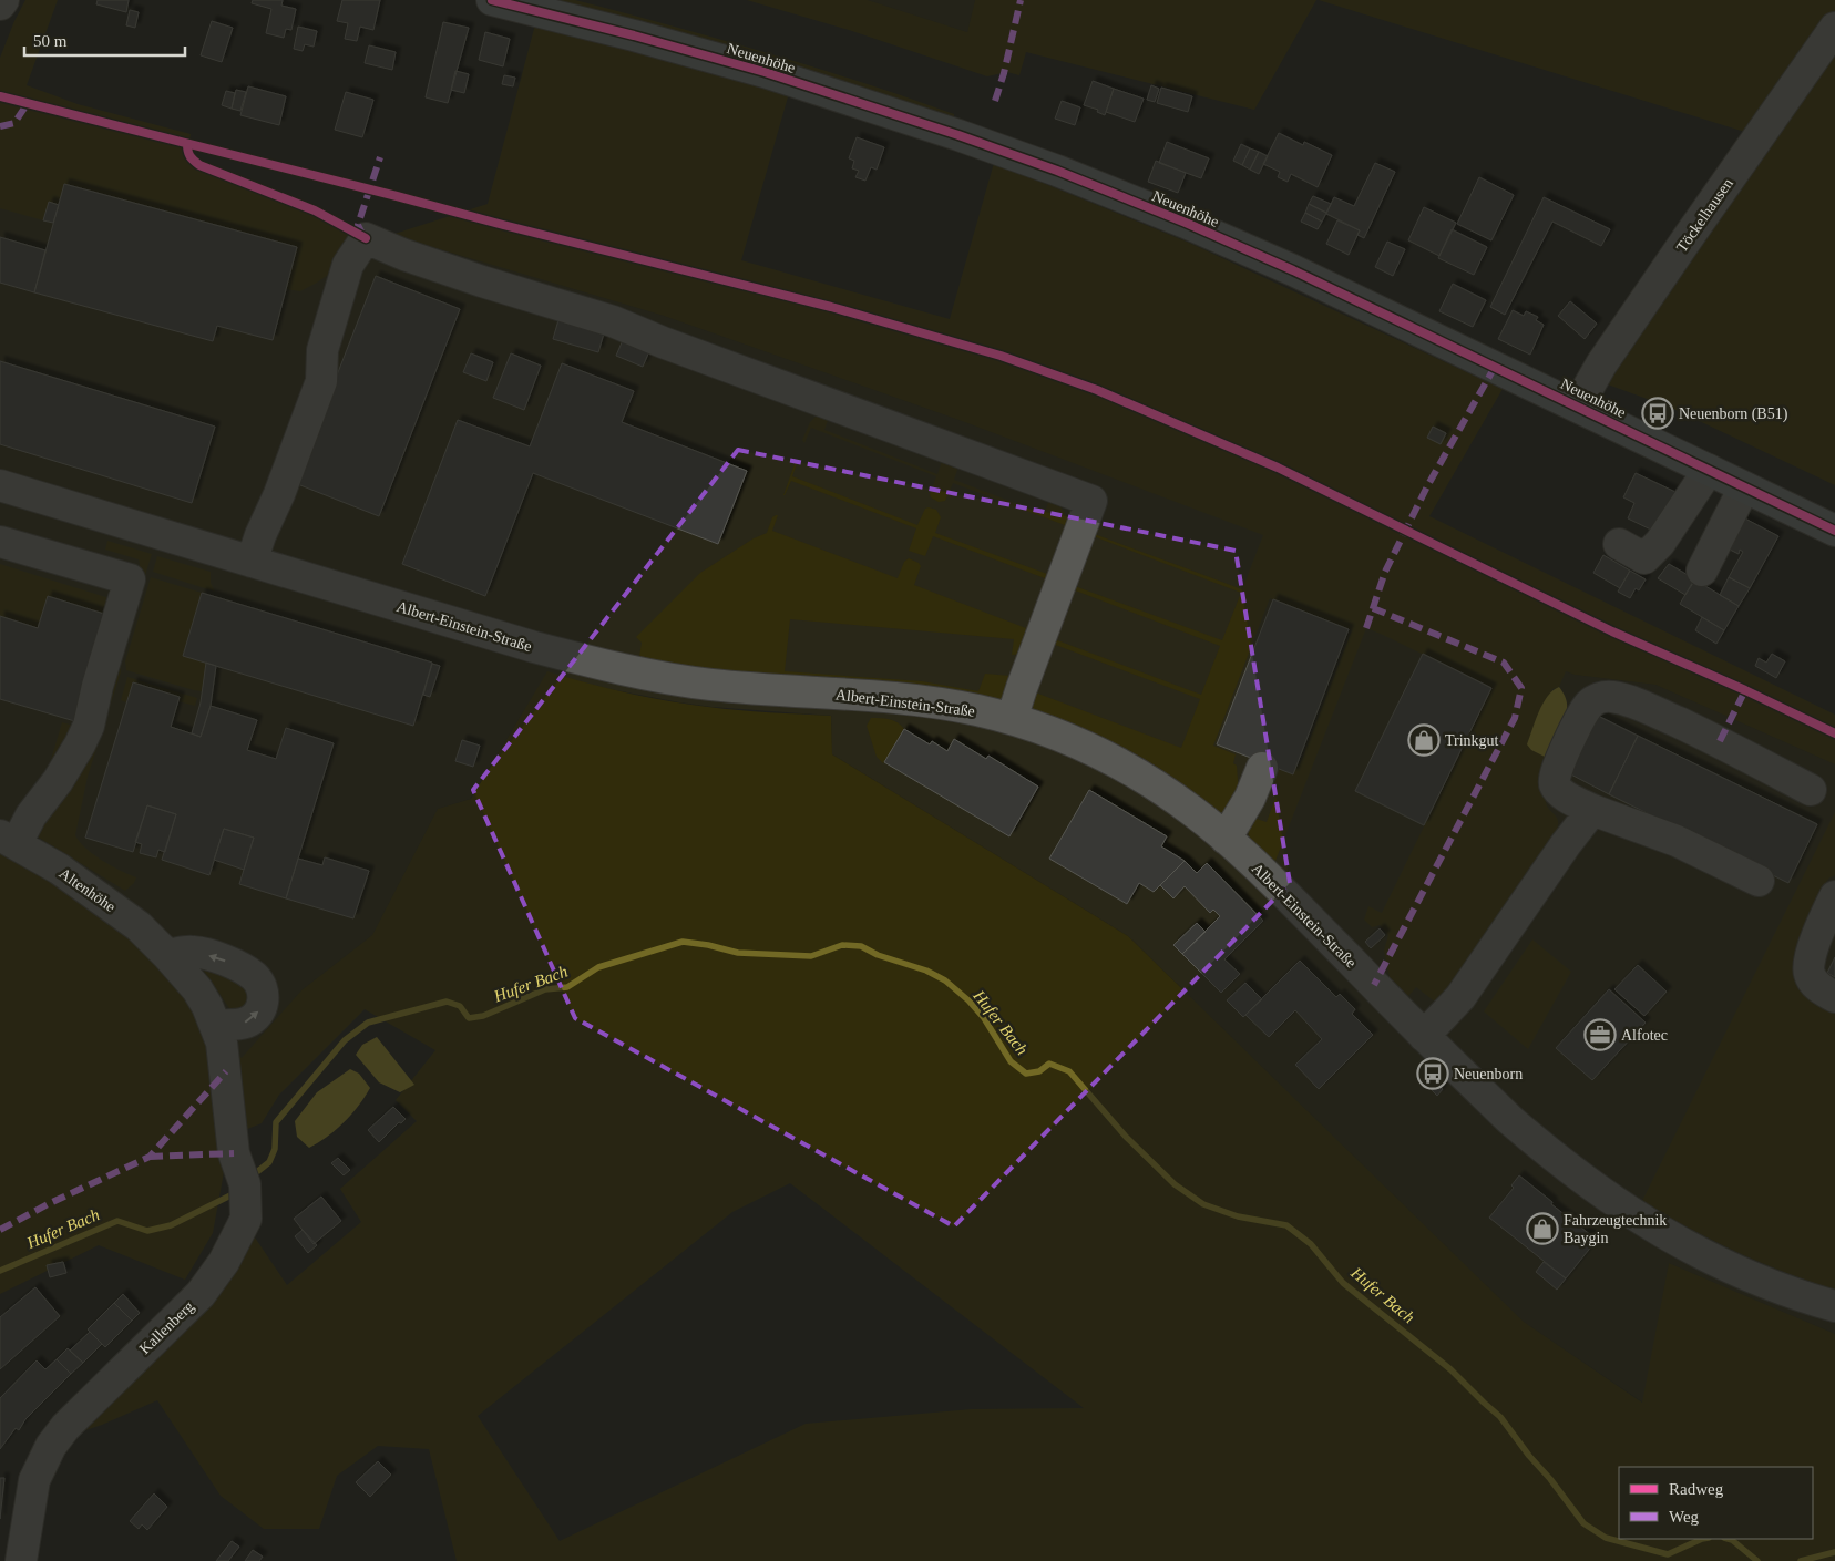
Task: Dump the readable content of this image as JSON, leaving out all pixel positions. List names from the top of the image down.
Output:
{
  "streets": {
    "main road": ["Neuenhöhe"],
    "street": [
      "Töckelhausen",
      "Albert-Einstein-Straße",
      "Altenhöhe",
      "Kallenberg"
    ]
  },
  "crossings": [
    ["Neuenhöhe", "Töckelhausen"],
    ["Altenhöhe", "Kallenberg"]
  ],
  "water": ["Hufer Bach"],
  "places": {
    "bus stop": ["Neuenborn (B51)", "Neuenborn"],
    "shop": ["Trinkgut", "Fahrzeugtechnik Baygin"],
    "office": ["Alfotec"]
  },
  "legend": ["Radweg", "Weg"],
  "scale_bar": "50 m"
}
